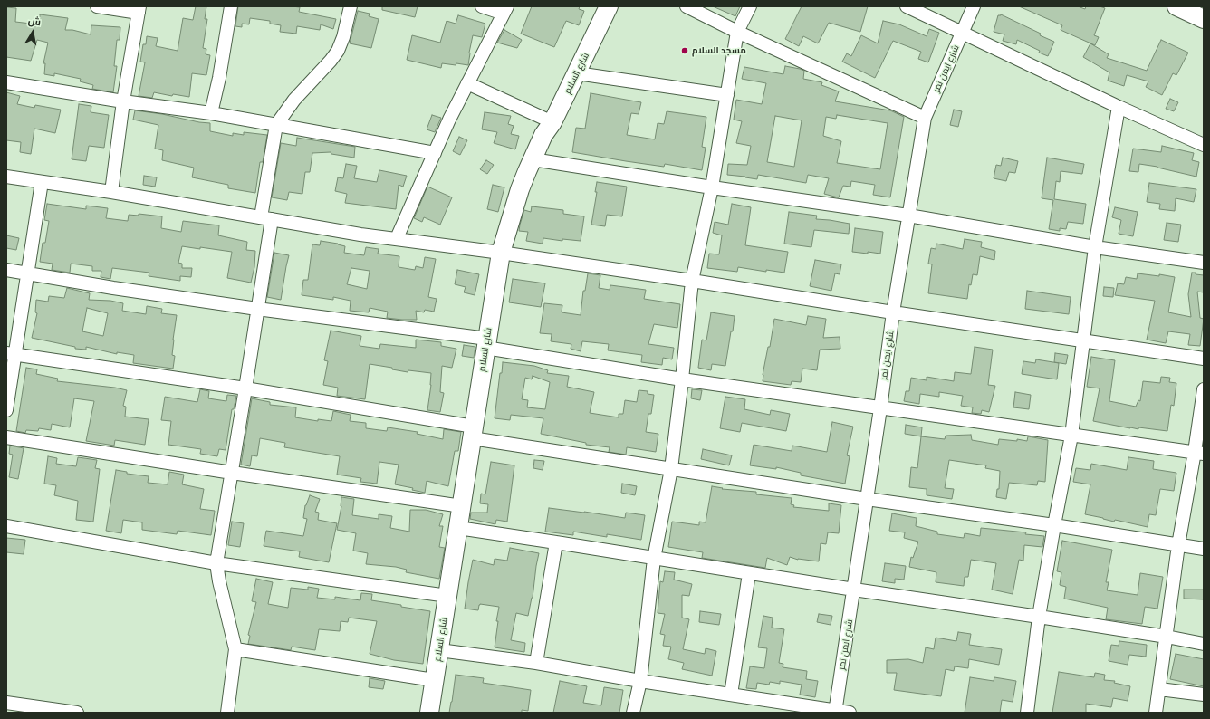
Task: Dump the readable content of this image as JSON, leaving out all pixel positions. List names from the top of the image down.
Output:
{
  "streets": {
    "street": ["شارع ايمن نمر", "شارع السلام"]
  },
  "places": ["مسجد السلام"],
  "north": "top"
}
